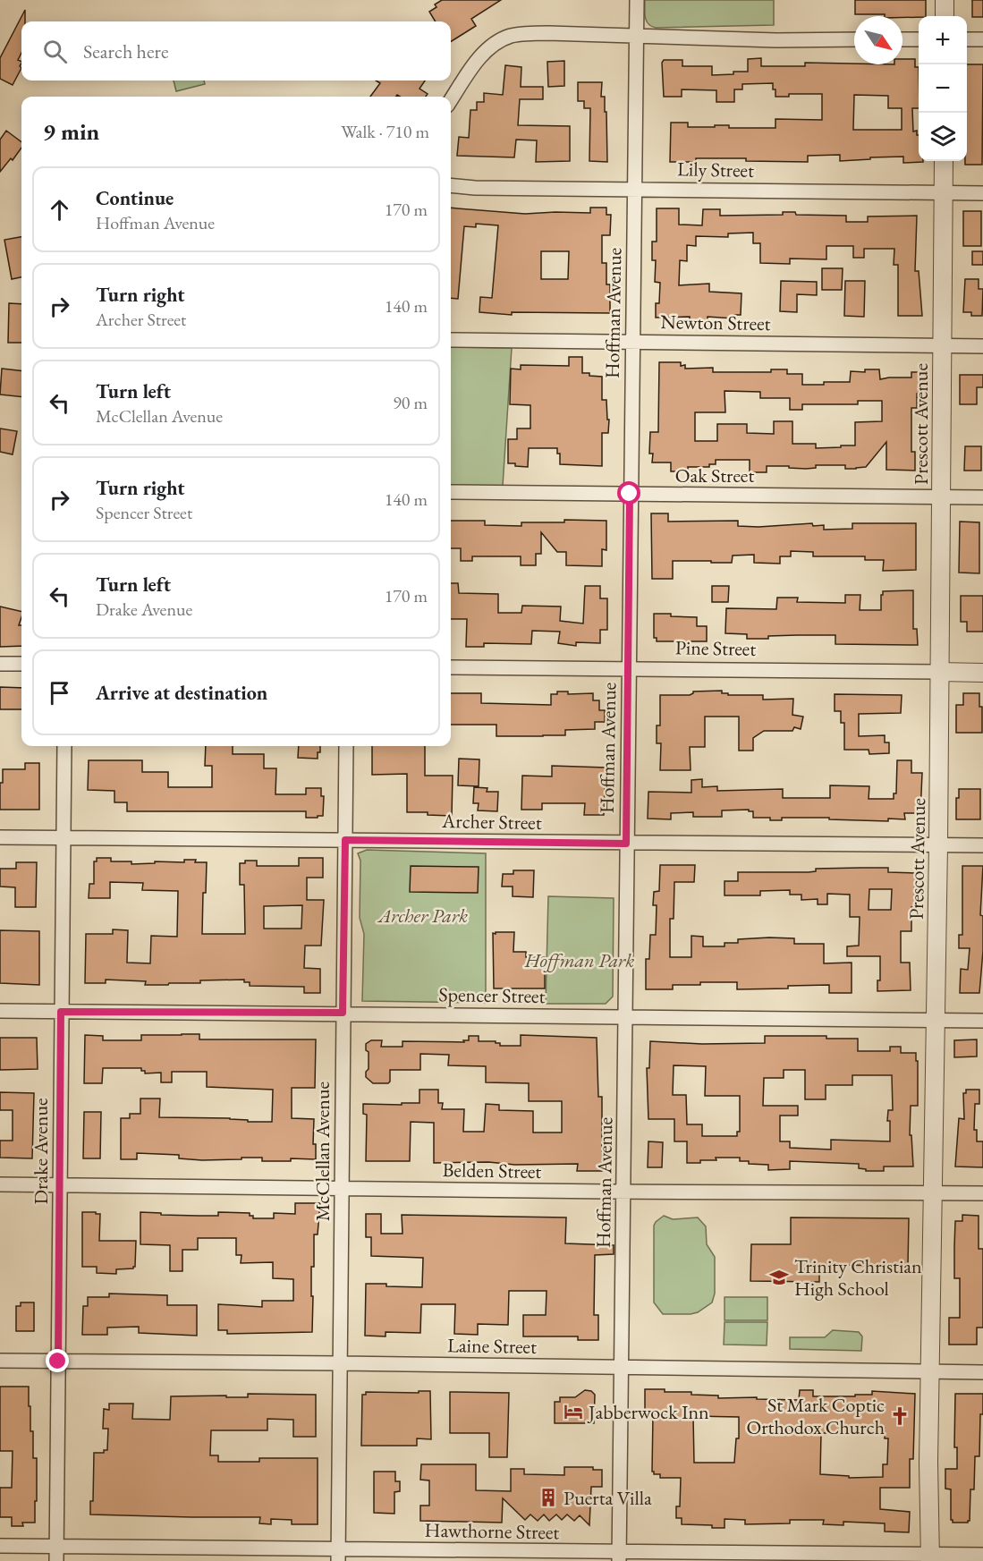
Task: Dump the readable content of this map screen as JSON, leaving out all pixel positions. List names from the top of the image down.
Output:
{
  "streets": {
    "street": [
      "Lily Street",
      "Hoffman Avenue",
      "Newton Street",
      "Prescott Avenue",
      "Oak Street",
      "Pine Street",
      "Archer Street",
      "Spencer Street",
      "Drake Avenue",
      "McClellan Avenue",
      "Belden Street",
      "Laine Street",
      "Hawthorne Street"
    ]
  },
  "crossings": [
    ["Lily Street", "Hoffman Avenue"],
    ["Lily Street", "Prescott Avenue"],
    ["Hoffman Avenue", "Newton Street"],
    ["Hoffman Avenue", "Oak Street"],
    ["Hoffman Avenue", "Pine Street"],
    ["Hoffman Avenue", "Archer Street"],
    ["Hoffman Avenue", "Spencer Street"],
    ["Hoffman Avenue", "Belden Street"],
    ["Hoffman Avenue", "Laine Street"],
    ["Hoffman Avenue", "Hawthorne Street"],
    ["Newton Street", "Prescott Avenue"],
    ["Prescott Avenue", "Oak Street"],
    ["Prescott Avenue", "Pine Street"],
    ["Prescott Avenue", "Archer Street"],
    ["Prescott Avenue", "Spencer Street"],
    ["Prescott Avenue", "Belden Street"],
    ["Prescott Avenue", "Laine Street"],
    ["Prescott Avenue", "Hawthorne Street"],
    ["Archer Street", "Drake Avenue"],
    ["Archer Street", "McClellan Avenue"],
    ["Spencer Street", "Drake Avenue"],
    ["Spencer Street", "McClellan Avenue"],
    ["Drake Avenue", "Belden Street"],
    ["Drake Avenue", "Laine Street"],
    ["Drake Avenue", "Hawthorne Street"],
    ["McClellan Avenue", "Belden Street"],
    ["McClellan Avenue", "Laine Street"],
    ["McClellan Avenue", "Hawthorne Street"]
  ],
  "parks": ["Archer Park", "Hoffman Park"],
  "places": {
    "school or university": ["Trinity Christian High School"],
    "hotel": ["Jabberwock Inn"],
    "church": ["St Mark Coptic Orthodox Church"],
    "building": ["Puerta Villa"]
  },
  "north": "bottom right",
  "page": {
    "map_buttons": ["+", "−"],
    "search": "Search here",
    "heading": ["9 min", "Walk · 710 m"],
    "list": [
      ["Continue", "Hoffman Avenue", "170 m"],
      ["Turn right", "Archer Street", "140 m"],
      ["Turn left", "McClellan Avenue", "90 m"],
      ["Turn right", "Spencer Street", "140 m"],
      ["Turn left", "Drake Avenue", "170 m"],
      "Arrive at destination"
    ]
  }
}
